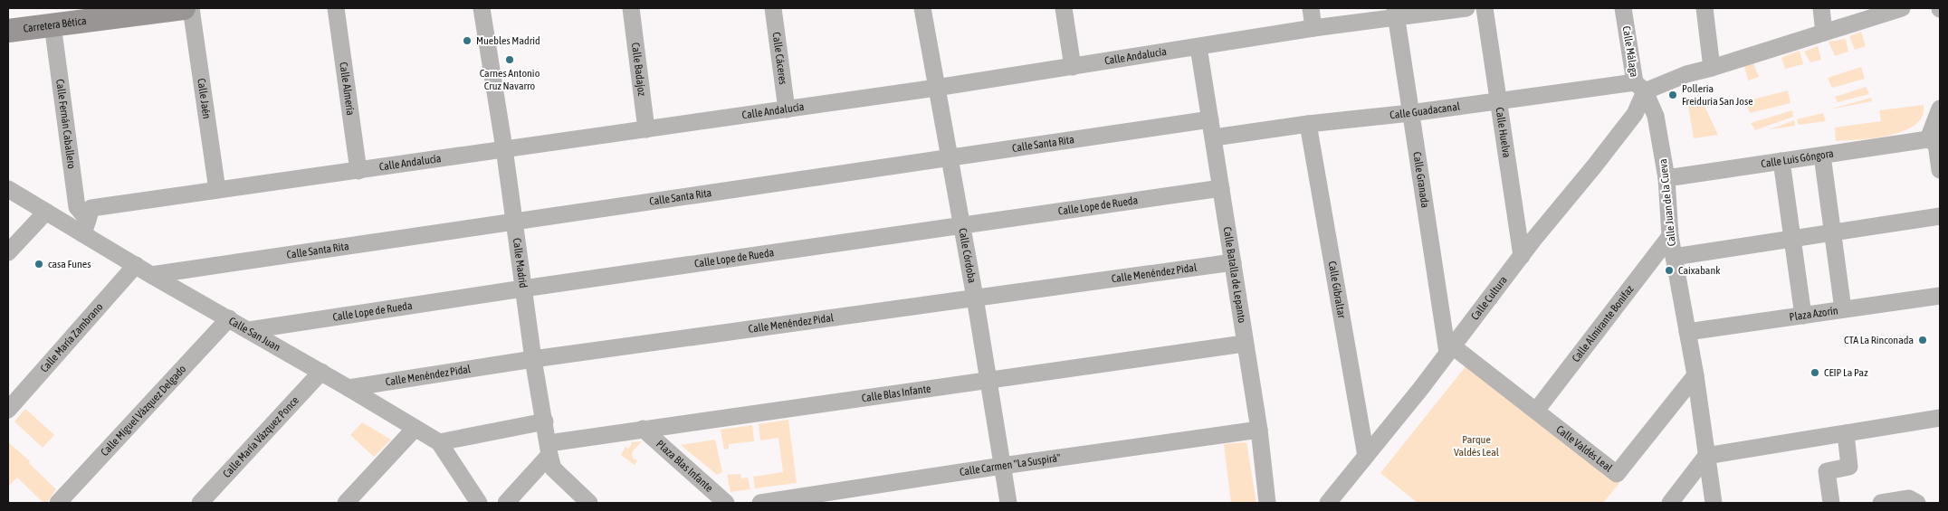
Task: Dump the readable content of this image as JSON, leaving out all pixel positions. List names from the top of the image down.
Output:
{
  "streets": {
    "street": [
      "Carretera Bética",
      "Calle Málaga",
      "Calle Andalucía",
      "Calle Cáceres",
      "Calle Badajoz",
      "Calle Almería",
      "Calle Jaén",
      "Calle Guadacanal",
      "Calle Fernán Caballero",
      "Calle Huelva",
      "Calle Santa Rita",
      "Calle Luis Góngora",
      "Calle Granada",
      "Calle Juan de la Cueva",
      "Calle Lope de Rueda",
      "Calle Córdoba",
      "Calle Madrid",
      "Calle Menéndez Pidal",
      "Calle Batalla de Lepanto",
      "Calle Gibraltar",
      "Calle Cultura",
      "Plaza Azorín",
      "Calle Almirante Bonifaz",
      "Calle San Juan",
      "Calle María Zambrano",
      "Calle Blas Infante",
      "Calle Miguel Vázquez Delgado",
      "Calle María Vázquez Ponce",
      "Calle Valdés Leal",
      "Calle Carmen \"La Suspirá\"",
      "Plaza Blas Infante"
    ]
  },
  "crossings": [
    ["Carretera Bética", "Calle Fernán Caballero"],
    ["Calle Málaga", "Calle Guadacanal"],
    ["Calle Málaga", "Calle Juan de la Cueva"],
    ["Calle Málaga", "Calle Cultura"],
    ["Calle Andalucía", "Calle Cáceres"],
    ["Calle Andalucía", "Calle Badajoz"],
    ["Calle Andalucía", "Calle Almería"],
    ["Calle Andalucía", "Calle Jaén"],
    ["Calle Andalucía", "Calle Fernán Caballero"],
    ["Calle Andalucía", "Calle Granada"],
    ["Calle Andalucía", "Calle Córdoba"],
    ["Calle Andalucía", "Calle Madrid"],
    ["Calle Andalucía", "Calle Batalla de Lepanto"],
    ["Calle Andalucía", "Calle San Juan"],
    ["Calle Guadacanal", "Calle Huelva"],
    ["Calle Guadacanal", "Calle Granada"],
    ["Calle Guadacanal", "Calle Juan de la Cueva"],
    ["Calle Guadacanal", "Calle Batalla de Lepanto"],
    ["Calle Guadacanal", "Calle Gibraltar"],
    ["Calle Guadacanal", "Calle Cultura"],
    ["Calle Fernán Caballero", "Calle San Juan"],
    ["Calle Huelva", "Calle Cultura"],
    ["Calle Santa Rita", "Calle Córdoba"],
    ["Calle Santa Rita", "Calle Madrid"],
    ["Calle Santa Rita", "Calle Batalla de Lepanto"],
    ["Calle Santa Rita", "Calle San Juan"],
    ["Calle Luis Góngora", "Calle Juan de la Cueva"],
    ["Calle Granada", "Calle Cultura"],
    ["Calle Granada", "Calle Valdés Leal"],
    ["Calle Juan de la Cueva", "Calle Cultura"],
    ["Calle Juan de la Cueva", "Plaza Azorín"],
    ["Calle Juan de la Cueva", "Calle Almirante Bonifaz"],
    ["Calle Juan de la Cueva", "Calle Valdés Leal"],
    ["Calle Lope de Rueda", "Calle Córdoba"],
    ["Calle Lope de Rueda", "Calle Madrid"],
    ["Calle Lope de Rueda", "Calle Batalla de Lepanto"],
    ["Calle Lope de Rueda", "Calle San Juan"],
    ["Calle Córdoba", "Calle Menéndez Pidal"],
    ["Calle Córdoba", "Calle Blas Infante"],
    ["Calle Córdoba", "Calle Carmen \"La Suspirá\""],
    ["Calle Madrid", "Calle Menéndez Pidal"],
    ["Calle Madrid", "Calle Blas Infante"],
    ["Calle Menéndez Pidal", "Calle Batalla de Lepanto"],
    ["Calle Menéndez Pidal", "Calle San Juan"],
    ["Calle Batalla de Lepanto", "Calle Blas Infante"],
    ["Calle Batalla de Lepanto", "Calle Carmen \"La Suspirá\""],
    ["Calle Gibraltar", "Calle Cultura"],
    ["Calle Cultura", "Calle Valdés Leal"],
    ["Calle Almirante Bonifaz", "Calle Valdés Leal"],
    ["Calle San Juan", "Calle María Zambrano"],
    ["Calle San Juan", "Calle Miguel Vázquez Delgado"],
    ["Calle San Juan", "Calle María Vázquez Ponce"],
    ["Calle Blas Infante", "Plaza Blas Infante"]
  ],
  "parks": ["Parque Valdés Leal"],
  "places": [
    "Muebles Madrid",
    "Carnes Antonio Cruz Navarro",
    "Polleria Freiduria San Jose",
    "casa Funes",
    "Caixabank",
    "CTA La Rinconada",
    "CEIP La Paz"
  ]
}
